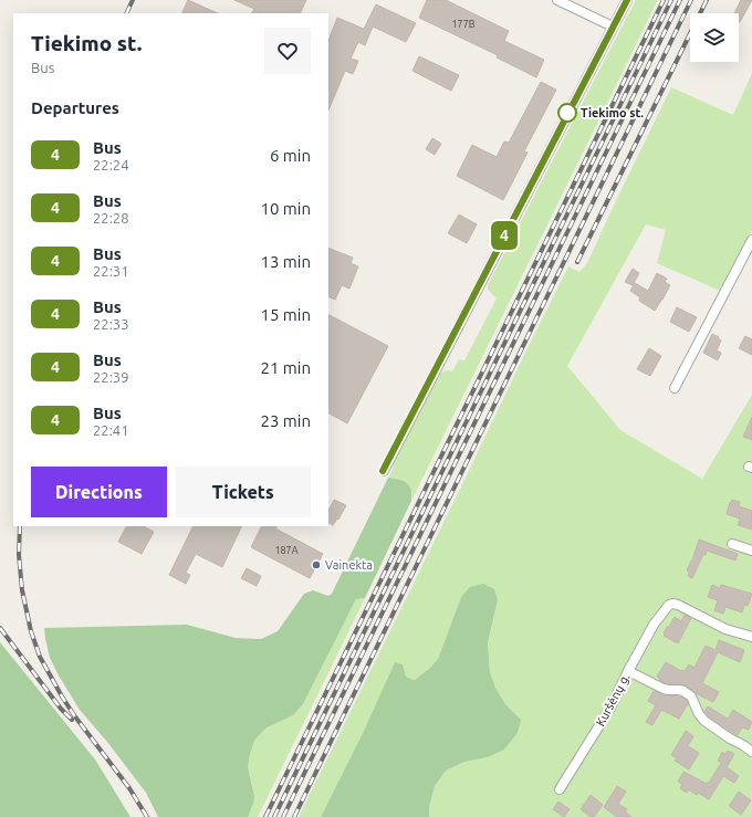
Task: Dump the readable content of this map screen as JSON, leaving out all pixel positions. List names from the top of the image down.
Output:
{
  "streets": {
    "street": ["Kuršėnų g."]
  },
  "places": ["Tiekimo st.", "Vainekta"],
  "lines": ["bus line 4"],
  "house_numbers": ["177B", "187A"],
  "page": {
    "on_map": "4",
    "heading": [
      ["Tiekimo st.", "Bus"],
      "Departures"
    ],
    "list": [
      {
        "mark": "4",
        "name": "Bus",
        "note": "22:24",
        "value": "6 min"
      },
      {
        "mark": "4",
        "name": "Bus",
        "note": "22:28",
        "value": "10 min"
      },
      {
        "mark": "4",
        "name": "Bus",
        "note": "22:31",
        "value": "13 min"
      },
      {
        "mark": "4",
        "name": "Bus",
        "note": "22:33",
        "value": "15 min"
      },
      {
        "mark": "4",
        "name": "Bus",
        "note": "22:39",
        "value": "21 min"
      },
      {
        "mark": "4",
        "name": "Bus",
        "note": "22:41",
        "value": "23 min"
      }
    ],
    "buttons": ["Directions", "Tickets"]
  }
}
